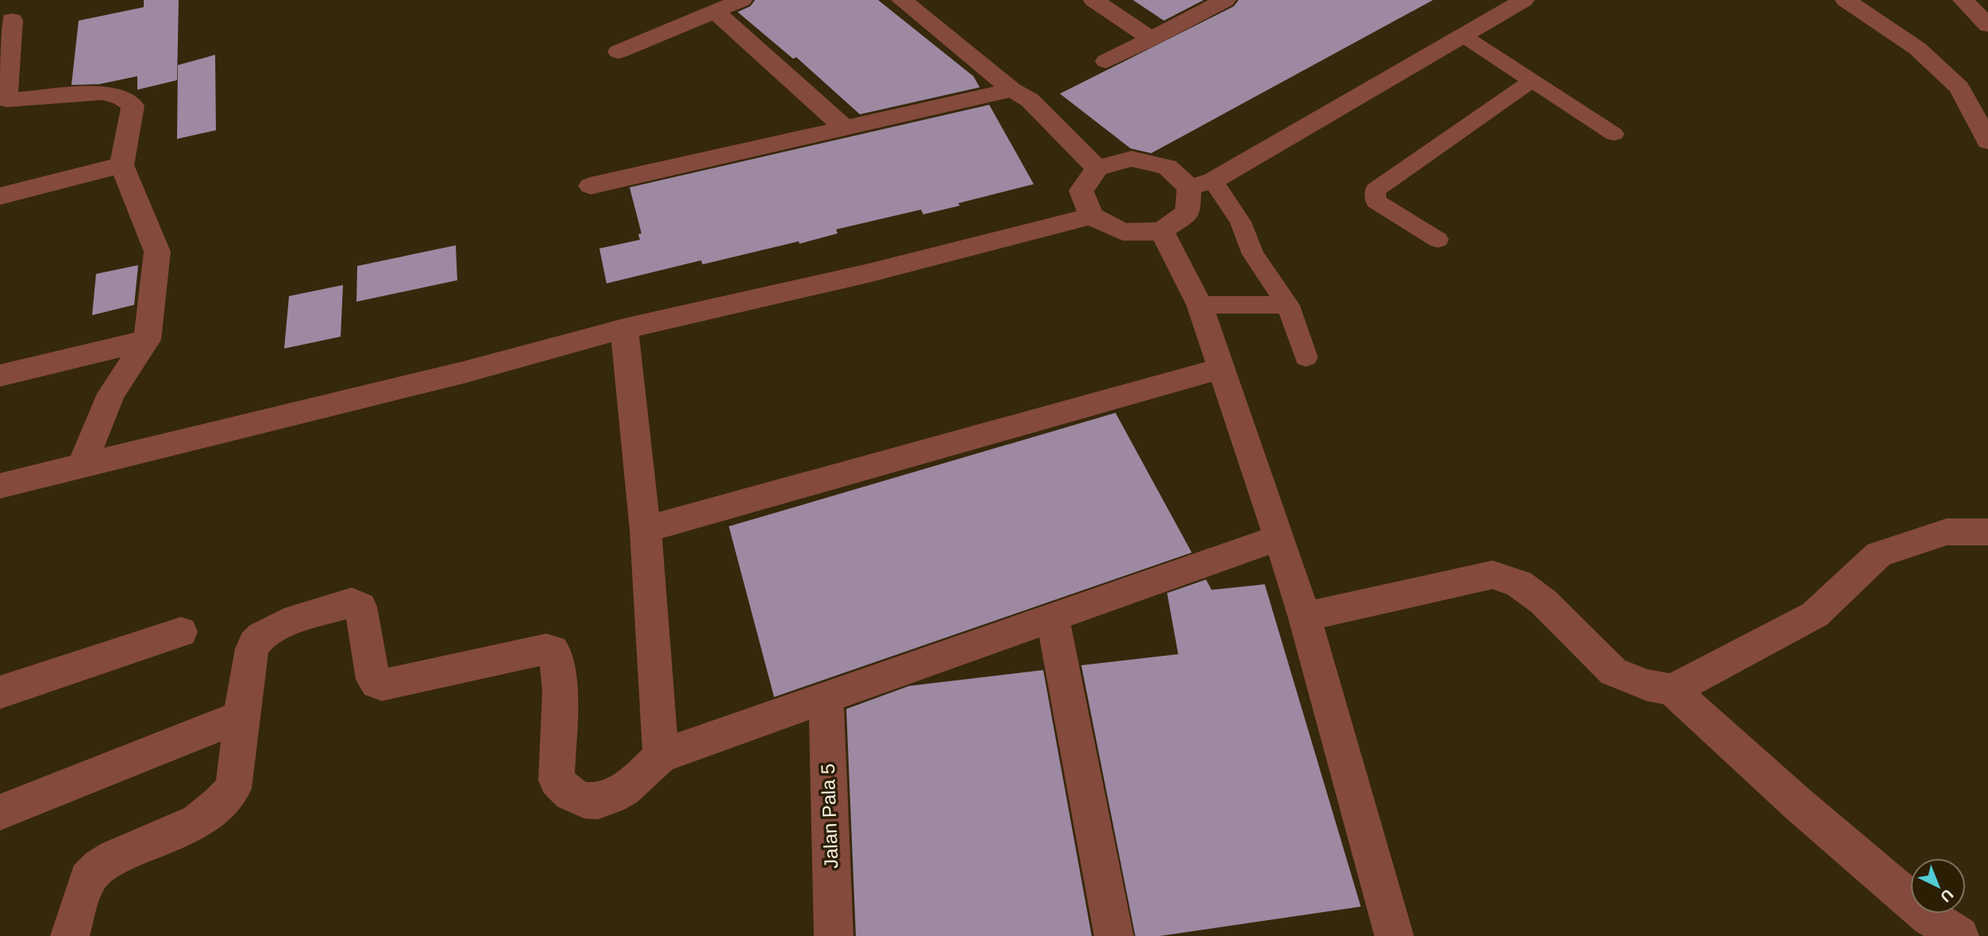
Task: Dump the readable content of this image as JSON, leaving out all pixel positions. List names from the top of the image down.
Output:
{
  "streets": {
    "street": ["Jalan Pala 5"]
  },
  "north": "bottom right"
}
